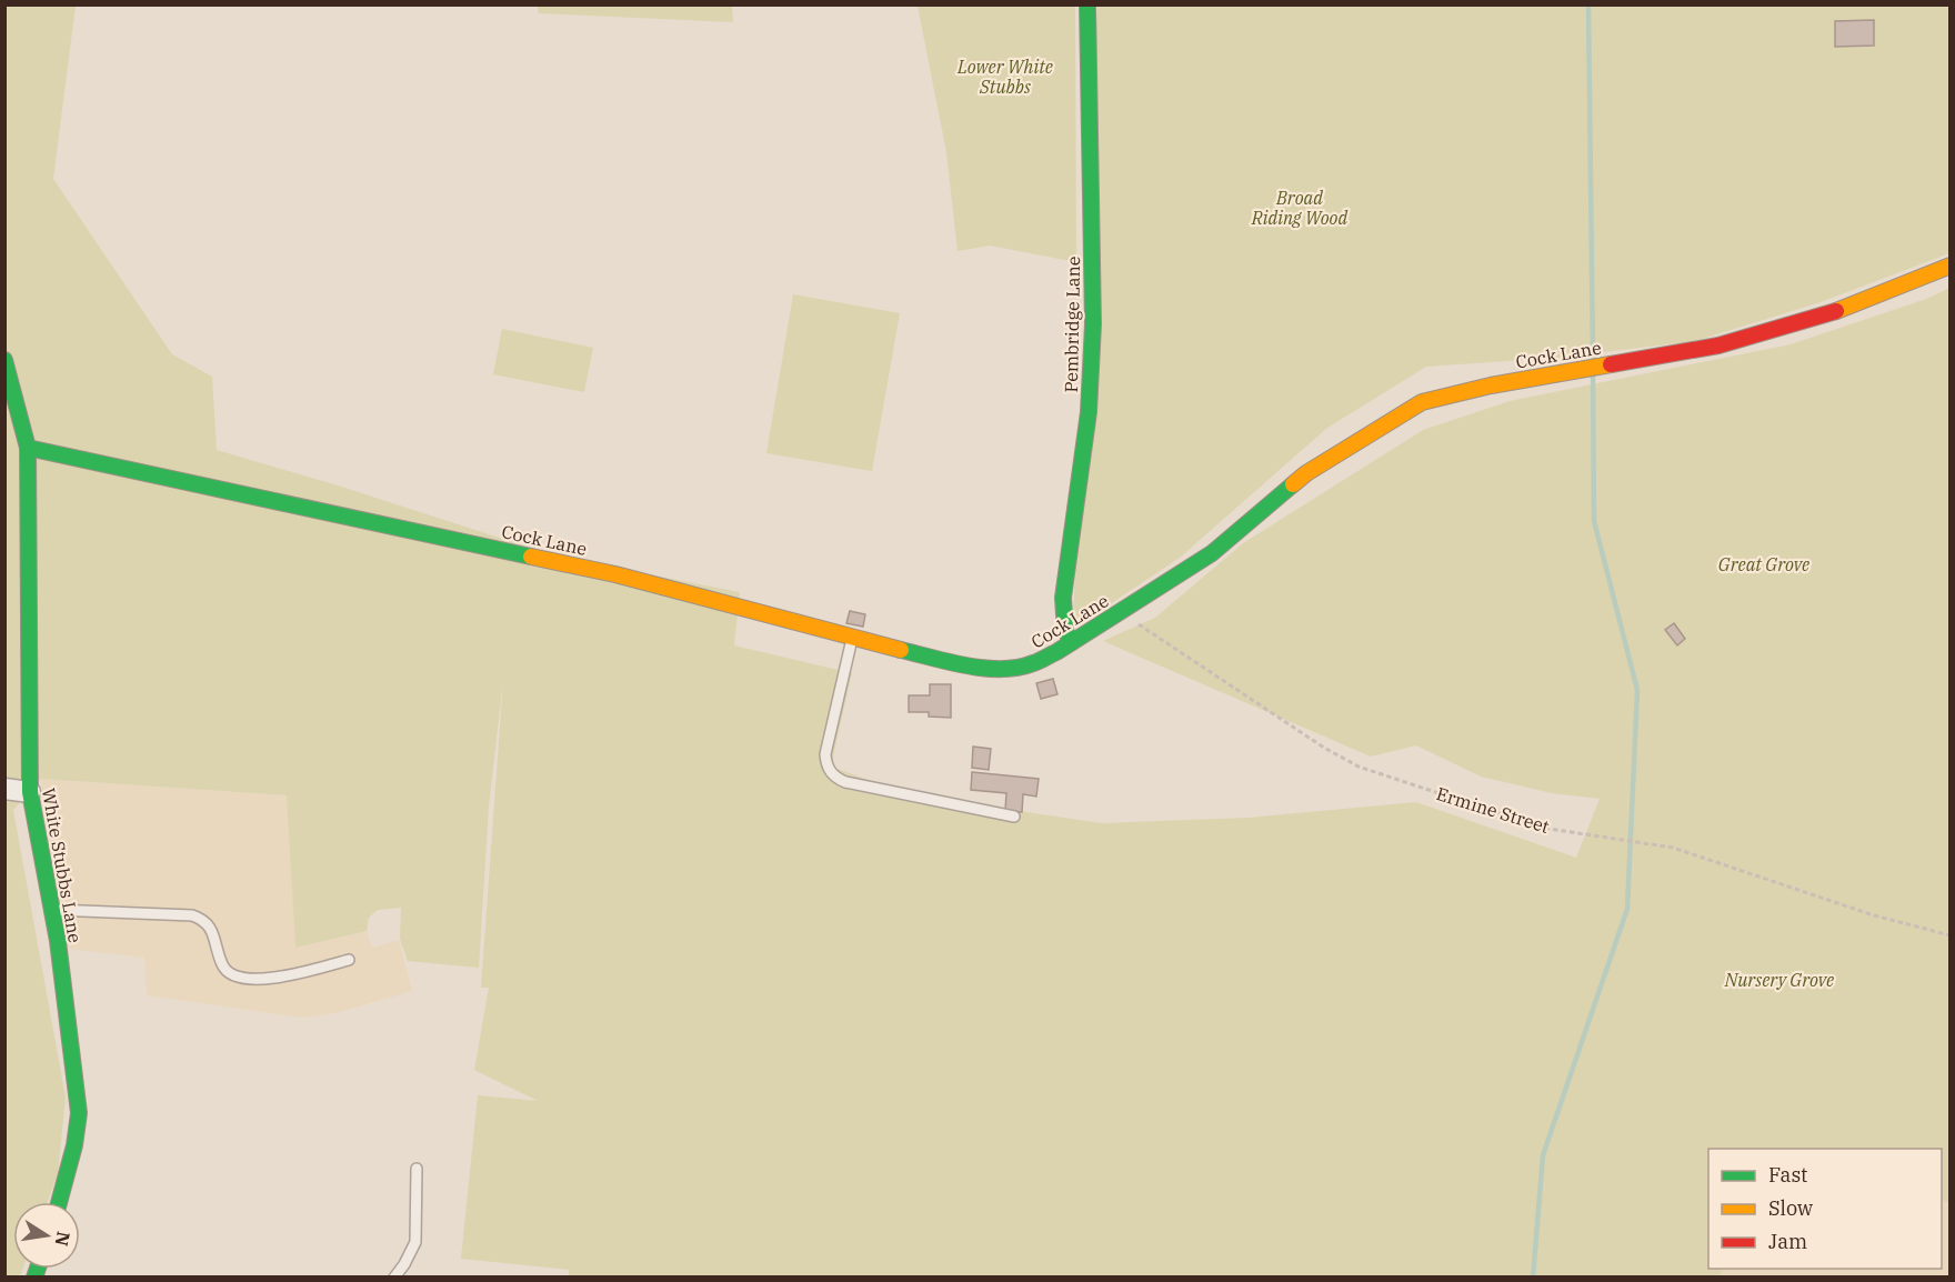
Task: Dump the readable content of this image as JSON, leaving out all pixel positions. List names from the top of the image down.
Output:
{
  "streets": {
    "street": ["Pembridge Lane", "Cock Lane", "White Stubbs Lane"],
    "path": ["Ermine Street"]
  },
  "crossings": [
    ["Pembridge Lane", "Cock Lane"],
    ["Cock Lane", "Ermine Street"],
    ["Cock Lane", "White Stubbs Lane"]
  ],
  "parks": [
    "Lower White Stubbs",
    "Broad Riding Wood",
    "Great Grove",
    "Nursery Grove"
  ],
  "legend": ["Fast", "Slow", "Jam"],
  "north": "right"
}
